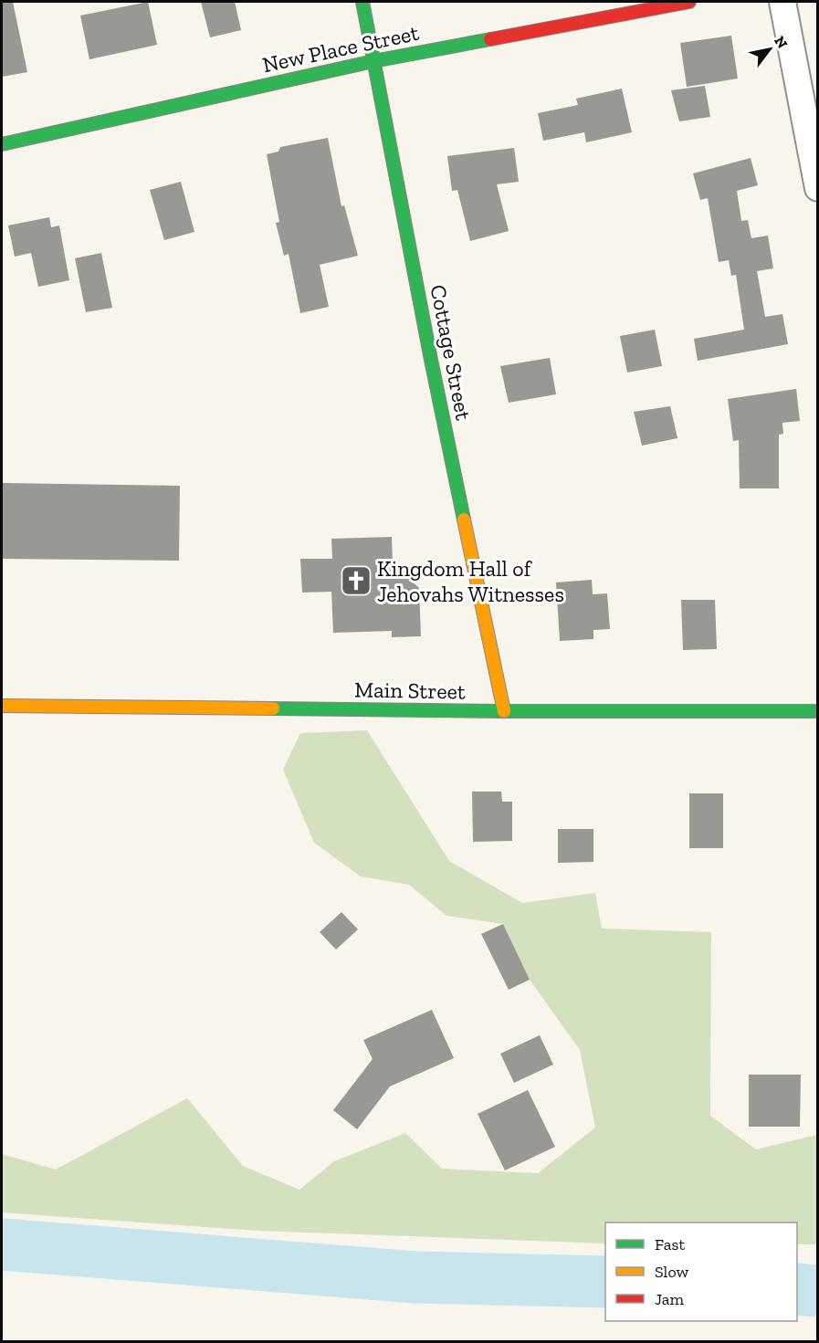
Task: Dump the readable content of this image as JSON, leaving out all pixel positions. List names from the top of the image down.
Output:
{
  "streets": {
    "street": ["New Place Street", "Cottage Street", "Main Street"]
  },
  "crossings": [
    ["New Place Street", "Cottage Street"],
    ["Cottage Street", "Main Street"]
  ],
  "places": {
    "church": ["Kingdom Hall of Jehovahs Witnesses"]
  },
  "legend": ["Fast", "Slow", "Jam"],
  "north": "top right"
}
